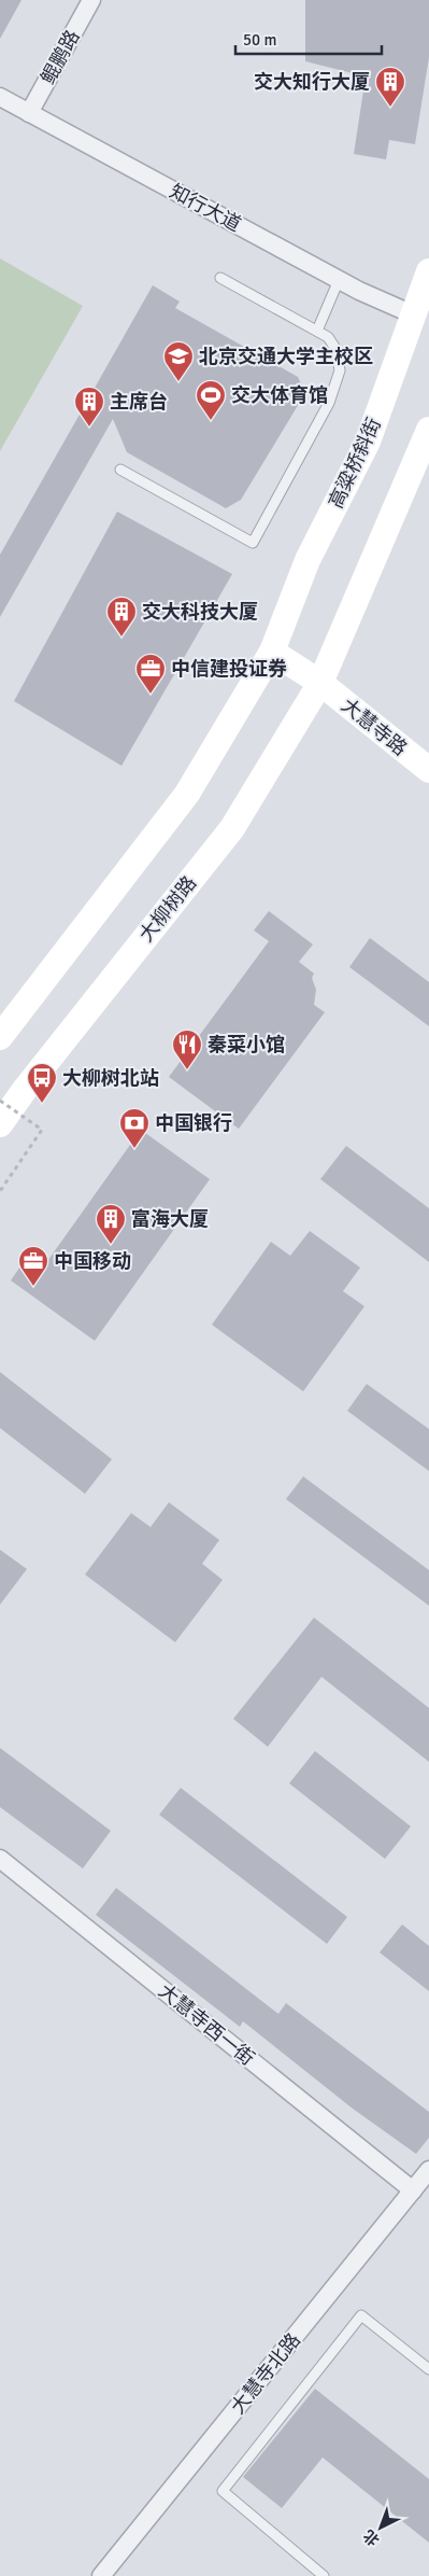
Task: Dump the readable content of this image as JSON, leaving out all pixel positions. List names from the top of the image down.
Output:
{
  "streets": {
    "main road": ["高粱桥斜街", "大慧寺路", "大柳树路"],
    "street": [
      "鲲鹏路",
      "知行大道",
      "大慧寺西一街",
      "大慧寺北路"
    ]
  },
  "crossings": [
    ["鲲鹏路", "知行大道"],
    ["知行大道", "高粱桥斜街"],
    ["高粱桥斜街", "大慧寺路"],
    ["大慧寺路", "大柳树路"],
    ["大慧寺西一街", "大慧寺北路"]
  ],
  "places": {
    "building": [
      "交大知行大厦",
      "主席台",
      "交大科技大厦",
      "富海大厦"
    ],
    "school or university": ["北京交通大学主校区"],
    "sports": ["交大体育馆"],
    "office": ["中信建投证券", "中国移动"],
    "restaurant": ["秦菜小馆"],
    "bus stop": ["大柳树北站"],
    "bank": ["中国银行"]
  },
  "scale_bar": "50 m",
  "north": "bottom left"
}
